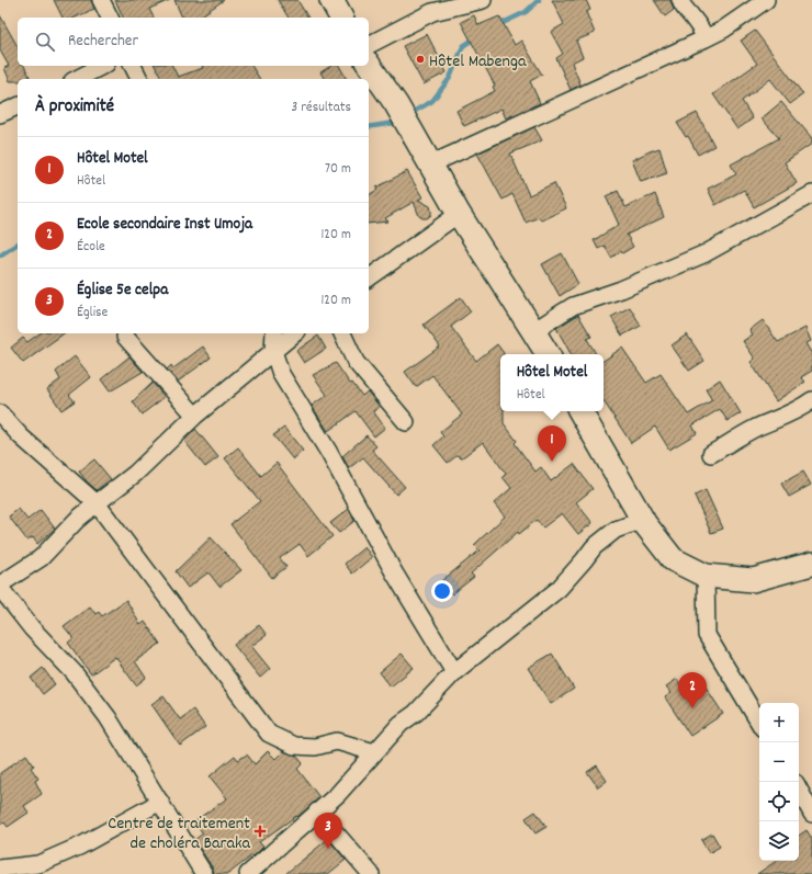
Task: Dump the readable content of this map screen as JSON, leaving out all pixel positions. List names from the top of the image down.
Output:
{
  "places": {
    "other": ["Hôtel Mabenga"],
    "health": ["Centre de traitement de choléra Baraka"]
  },
  "page": {
    "search": "Rechercher",
    "heading": ["À proximité", "3 résultats"],
    "list": [
      {
        "mark": "1",
        "name": "Hôtel Motel",
        "note": "Hôtel",
        "value": "70 m"
      },
      {
        "mark": "2",
        "name": "Ecole secondaire Inst Umoja",
        "note": "École",
        "value": "120 m"
      },
      {
        "mark": "3",
        "name": "Église 5e celpa",
        "note": "Église",
        "value": "120 m"
      }
    ],
    "popup": ["Hôtel Motel", "Hôtel"],
    "pins": ["1", "2", "3"],
    "map_buttons": ["+", "−"]
  }
}
